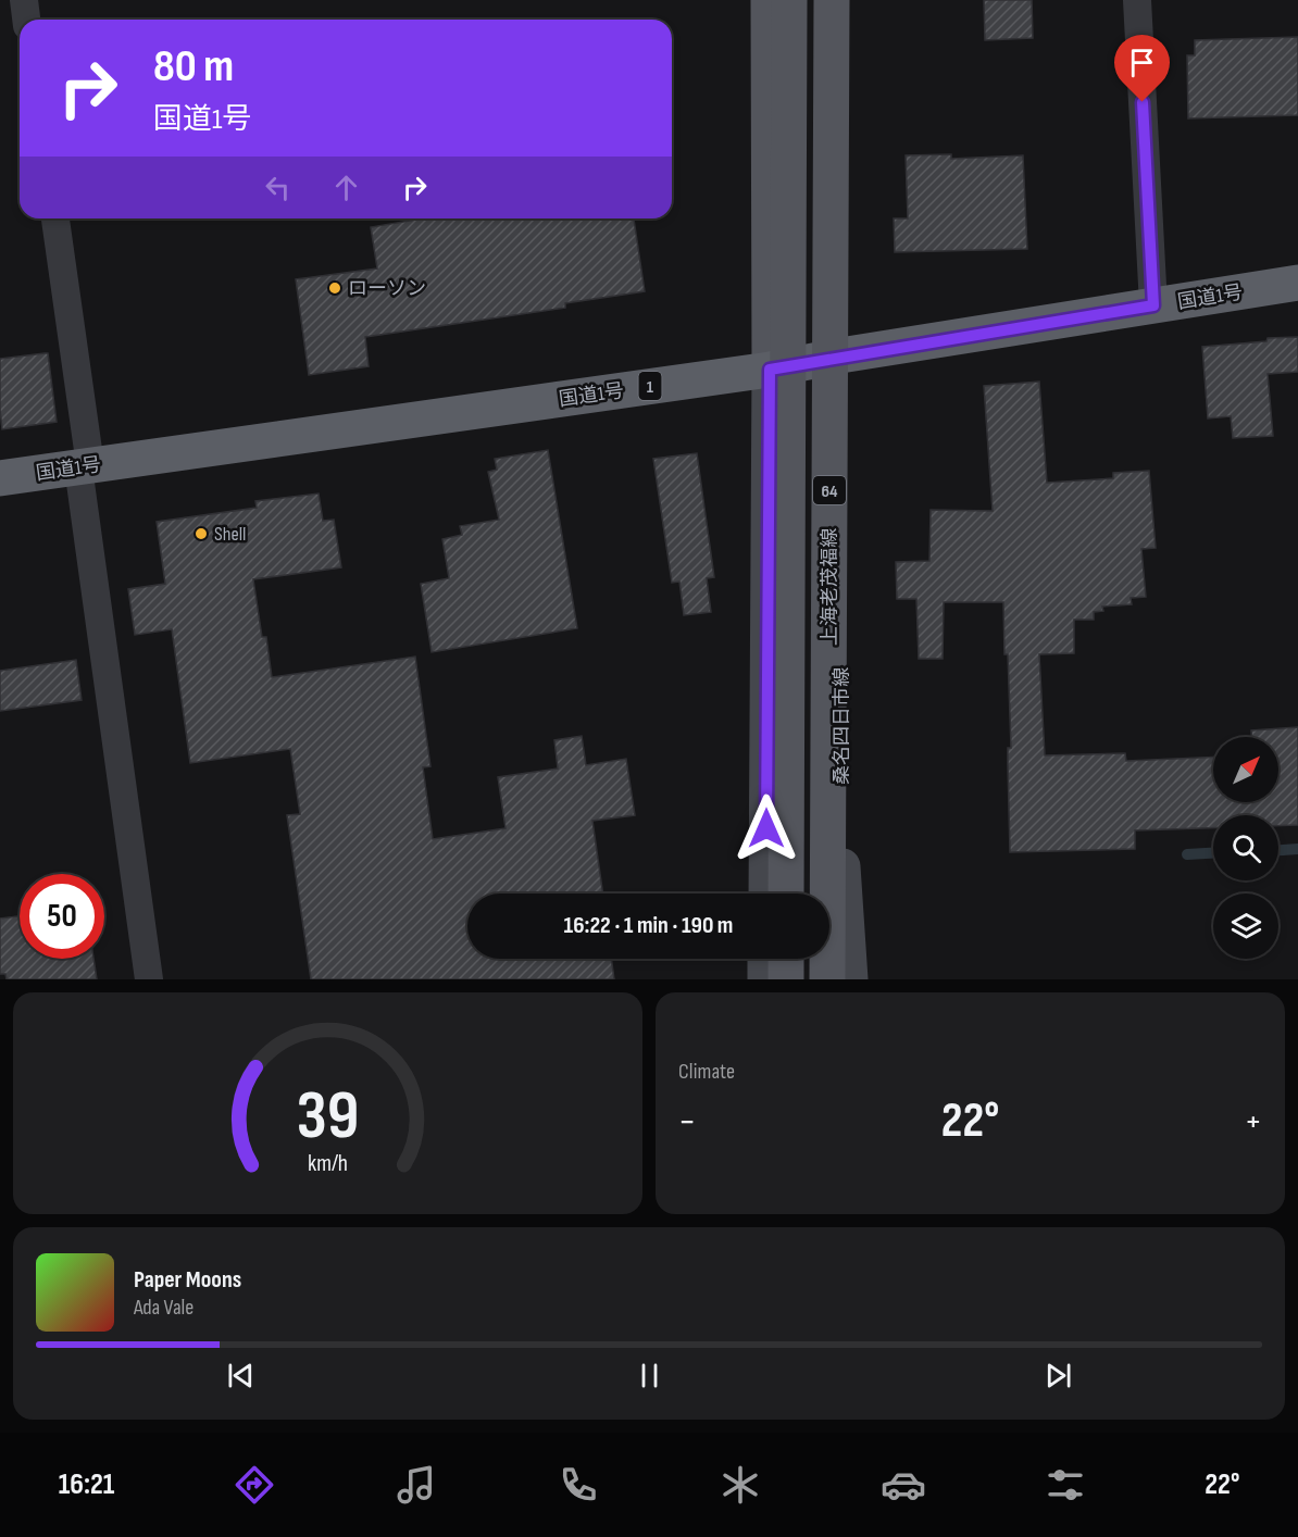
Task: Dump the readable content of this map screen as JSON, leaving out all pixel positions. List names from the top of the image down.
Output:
{
  "streets": {
    "highway": ["国道1号", "1"],
    "main road": ["64", "上海老茂福線", "桑名四日市線"]
  },
  "crossings": [
    ["国道1号", "桑名四日市線"]
  ],
  "places": ["ローソン", "Shell"],
  "north": "top right",
  "page": {
    "turn": ["80 m", "国道1号"],
    "limit": "50",
    "trip": "16:22 · 1 min · 190 m",
    "tile": "Climate",
    "heat": ["−", "22°", "+"],
    "song": ["Paper Moons", "Ada Vale"],
    "tabs": ["16:21", "22°"],
    "gauge": ["39", "km/h"]
  }
}
